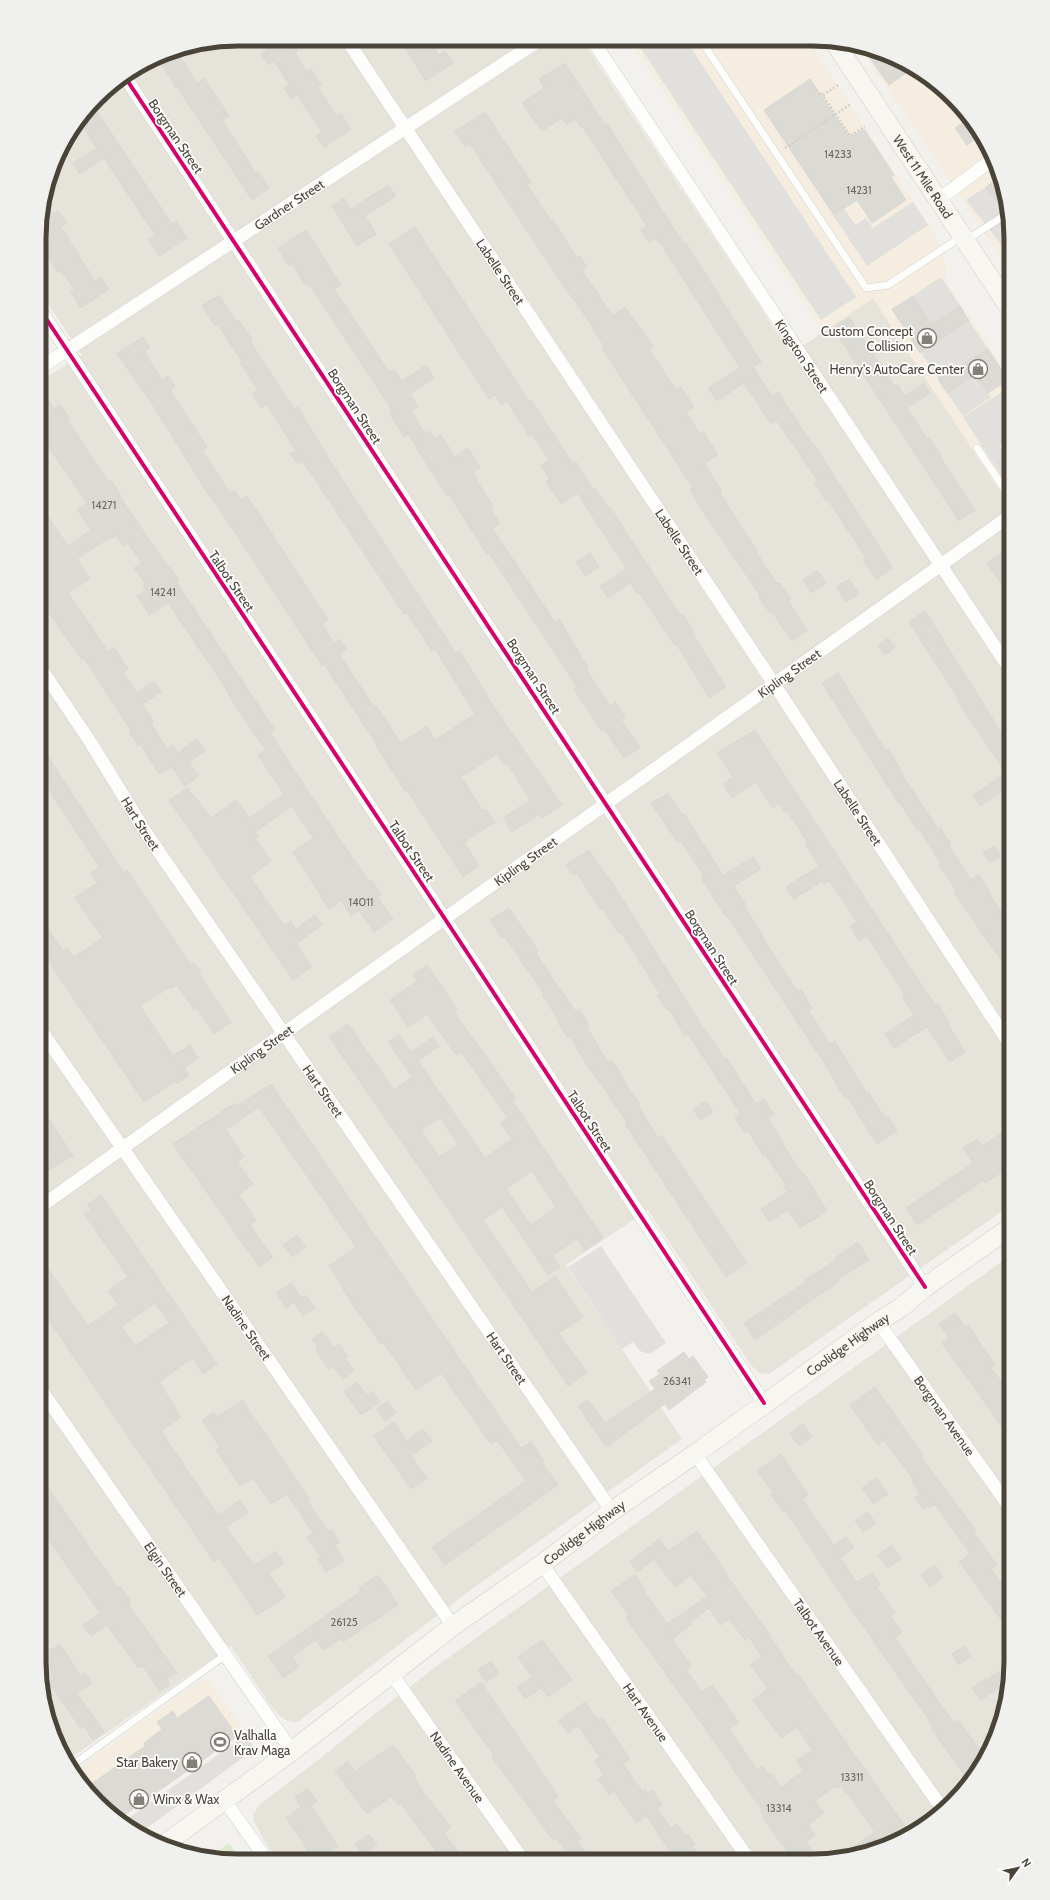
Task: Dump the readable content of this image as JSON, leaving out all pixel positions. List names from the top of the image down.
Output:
{
  "streets": {
    "main road": ["West 11 Mile Road", "Coolidge Highway"],
    "street": [
      "Borgman Street",
      "Gardner Street",
      "Labelle Street",
      "Kingston Street",
      "Talbot Street",
      "Kipling Street",
      "Hart Street",
      "Nadine Street",
      "Borgman Avenue",
      "Elgin Street",
      "Talbot Avenue",
      "Hart Avenue",
      "Nadine Avenue"
    ]
  },
  "crossings": [
    ["Borgman Street", "Gardner Street"],
    ["Borgman Street", "Kipling Street"],
    ["Borgman Street", "Coolidge Highway"],
    ["Gardner Street", "Labelle Street"],
    ["Gardner Street", "Talbot Street"],
    ["Labelle Street", "Kipling Street"],
    ["Kingston Street", "Kipling Street"],
    ["Talbot Street", "Kipling Street"],
    ["Talbot Street", "Coolidge Highway"],
    ["Kipling Street", "Hart Street"],
    ["Kipling Street", "Nadine Street"],
    ["Hart Street", "Coolidge Highway"],
    ["Nadine Street", "Coolidge Highway"],
    ["Coolidge Highway", "Borgman Avenue"],
    ["Coolidge Highway", "Elgin Street"],
    ["Coolidge Highway", "Talbot Avenue"],
    ["Coolidge Highway", "Hart Avenue"],
    ["Coolidge Highway", "Nadine Avenue"]
  ],
  "places": {
    "shop": [
      "Custom Concept Collision",
      "Henry's AutoCare Center",
      "Star Bakery",
      "Winx & Wax"
    ],
    "sports": ["Valhalla Krav Maga"]
  },
  "house_numbers": [
    "14233",
    "14231",
    "14271",
    "14241",
    "14011",
    "26341",
    "26125",
    "13311",
    "13314"
  ],
  "north": "top right"
}
